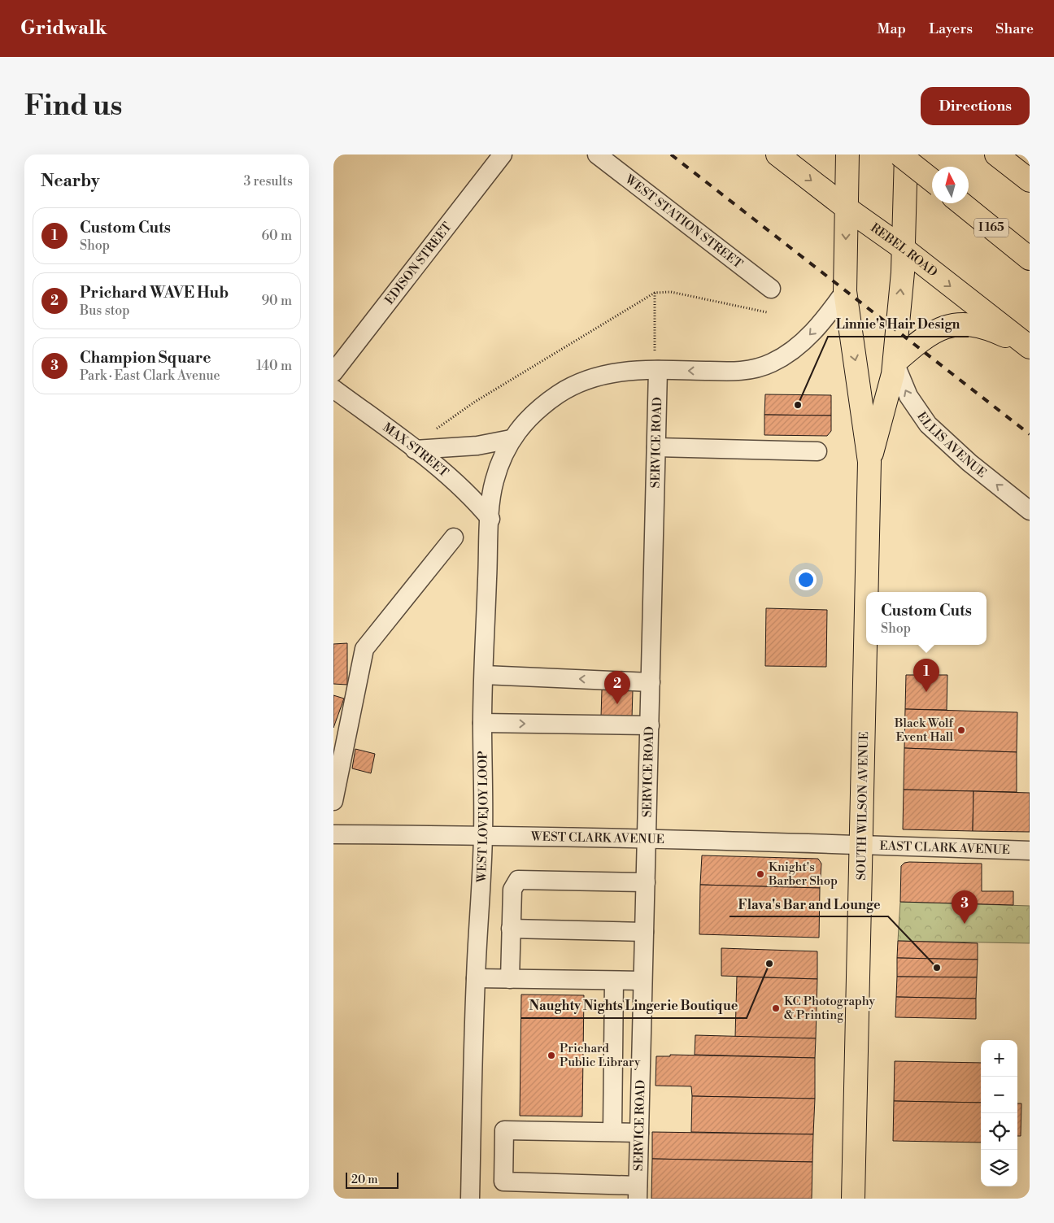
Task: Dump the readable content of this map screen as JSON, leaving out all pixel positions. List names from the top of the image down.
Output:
{
  "streets": {
    "main road": ["I 165", "REBEL ROAD", "SOUTH WILSON AVENUE"],
    "street": [
      "WEST STATION STREET",
      "EDISON STREET",
      "SERVICE ROAD",
      "ELLIS AVENUE",
      "MAX STREET",
      "WEST LOVEJOY LOOP",
      "WEST CLARK AVENUE",
      "EAST CLARK AVENUE"
    ]
  },
  "crossings": [
    ["REBEL ROAD", "SOUTH WILSON AVENUE"],
    ["SERVICE ROAD", "WEST LOVEJOY LOOP"],
    ["SERVICE ROAD", "WEST CLARK AVENUE"],
    ["ELLIS AVENUE", "SOUTH WILSON AVENUE"],
    ["MAX STREET", "WEST LOVEJOY LOOP"],
    ["SOUTH WILSON AVENUE", "WEST LOVEJOY LOOP"],
    ["SOUTH WILSON AVENUE", "WEST CLARK AVENUE"],
    ["SOUTH WILSON AVENUE", "EAST CLARK AVENUE"],
    ["WEST LOVEJOY LOOP", "WEST CLARK AVENUE"],
    ["WEST CLARK AVENUE", "EAST CLARK AVENUE"]
  ],
  "one_way": ["ELLIS AVENUE"],
  "places": [
    "Linnie's Hair Design",
    "Black Wolf Event Hall",
    "Knight's Barber Shop",
    "Naughty Nights Lingerie Boutique",
    "Flava's Bar and Lounge",
    "KC Photography & Printing",
    "Prichard Public Library"
  ],
  "scale_bar": "20 m",
  "north": "top",
  "page": {
    "header": "Gridwalk",
    "nav": ["Map", "Layers", "Share"],
    "buttons": "Directions",
    "title": "Find us",
    "heading": ["Nearby", "3 results"],
    "list": [
      {
        "mark": "1",
        "name": "Custom Cuts",
        "note": "Shop",
        "value": "60 m"
      },
      {
        "mark": "2",
        "name": "Prichard WAVE Hub",
        "note": "Bus stop",
        "value": "90 m"
      },
      {
        "mark": "3",
        "name": "Champion Square",
        "note": "Park · East Clark Avenue",
        "value": "140 m"
      }
    ],
    "popup": ["Custom Cuts", "Shop"],
    "pins": ["1", "2", "3"],
    "map_buttons": ["+", "−"],
    "scale": "20 m"
  }
}
